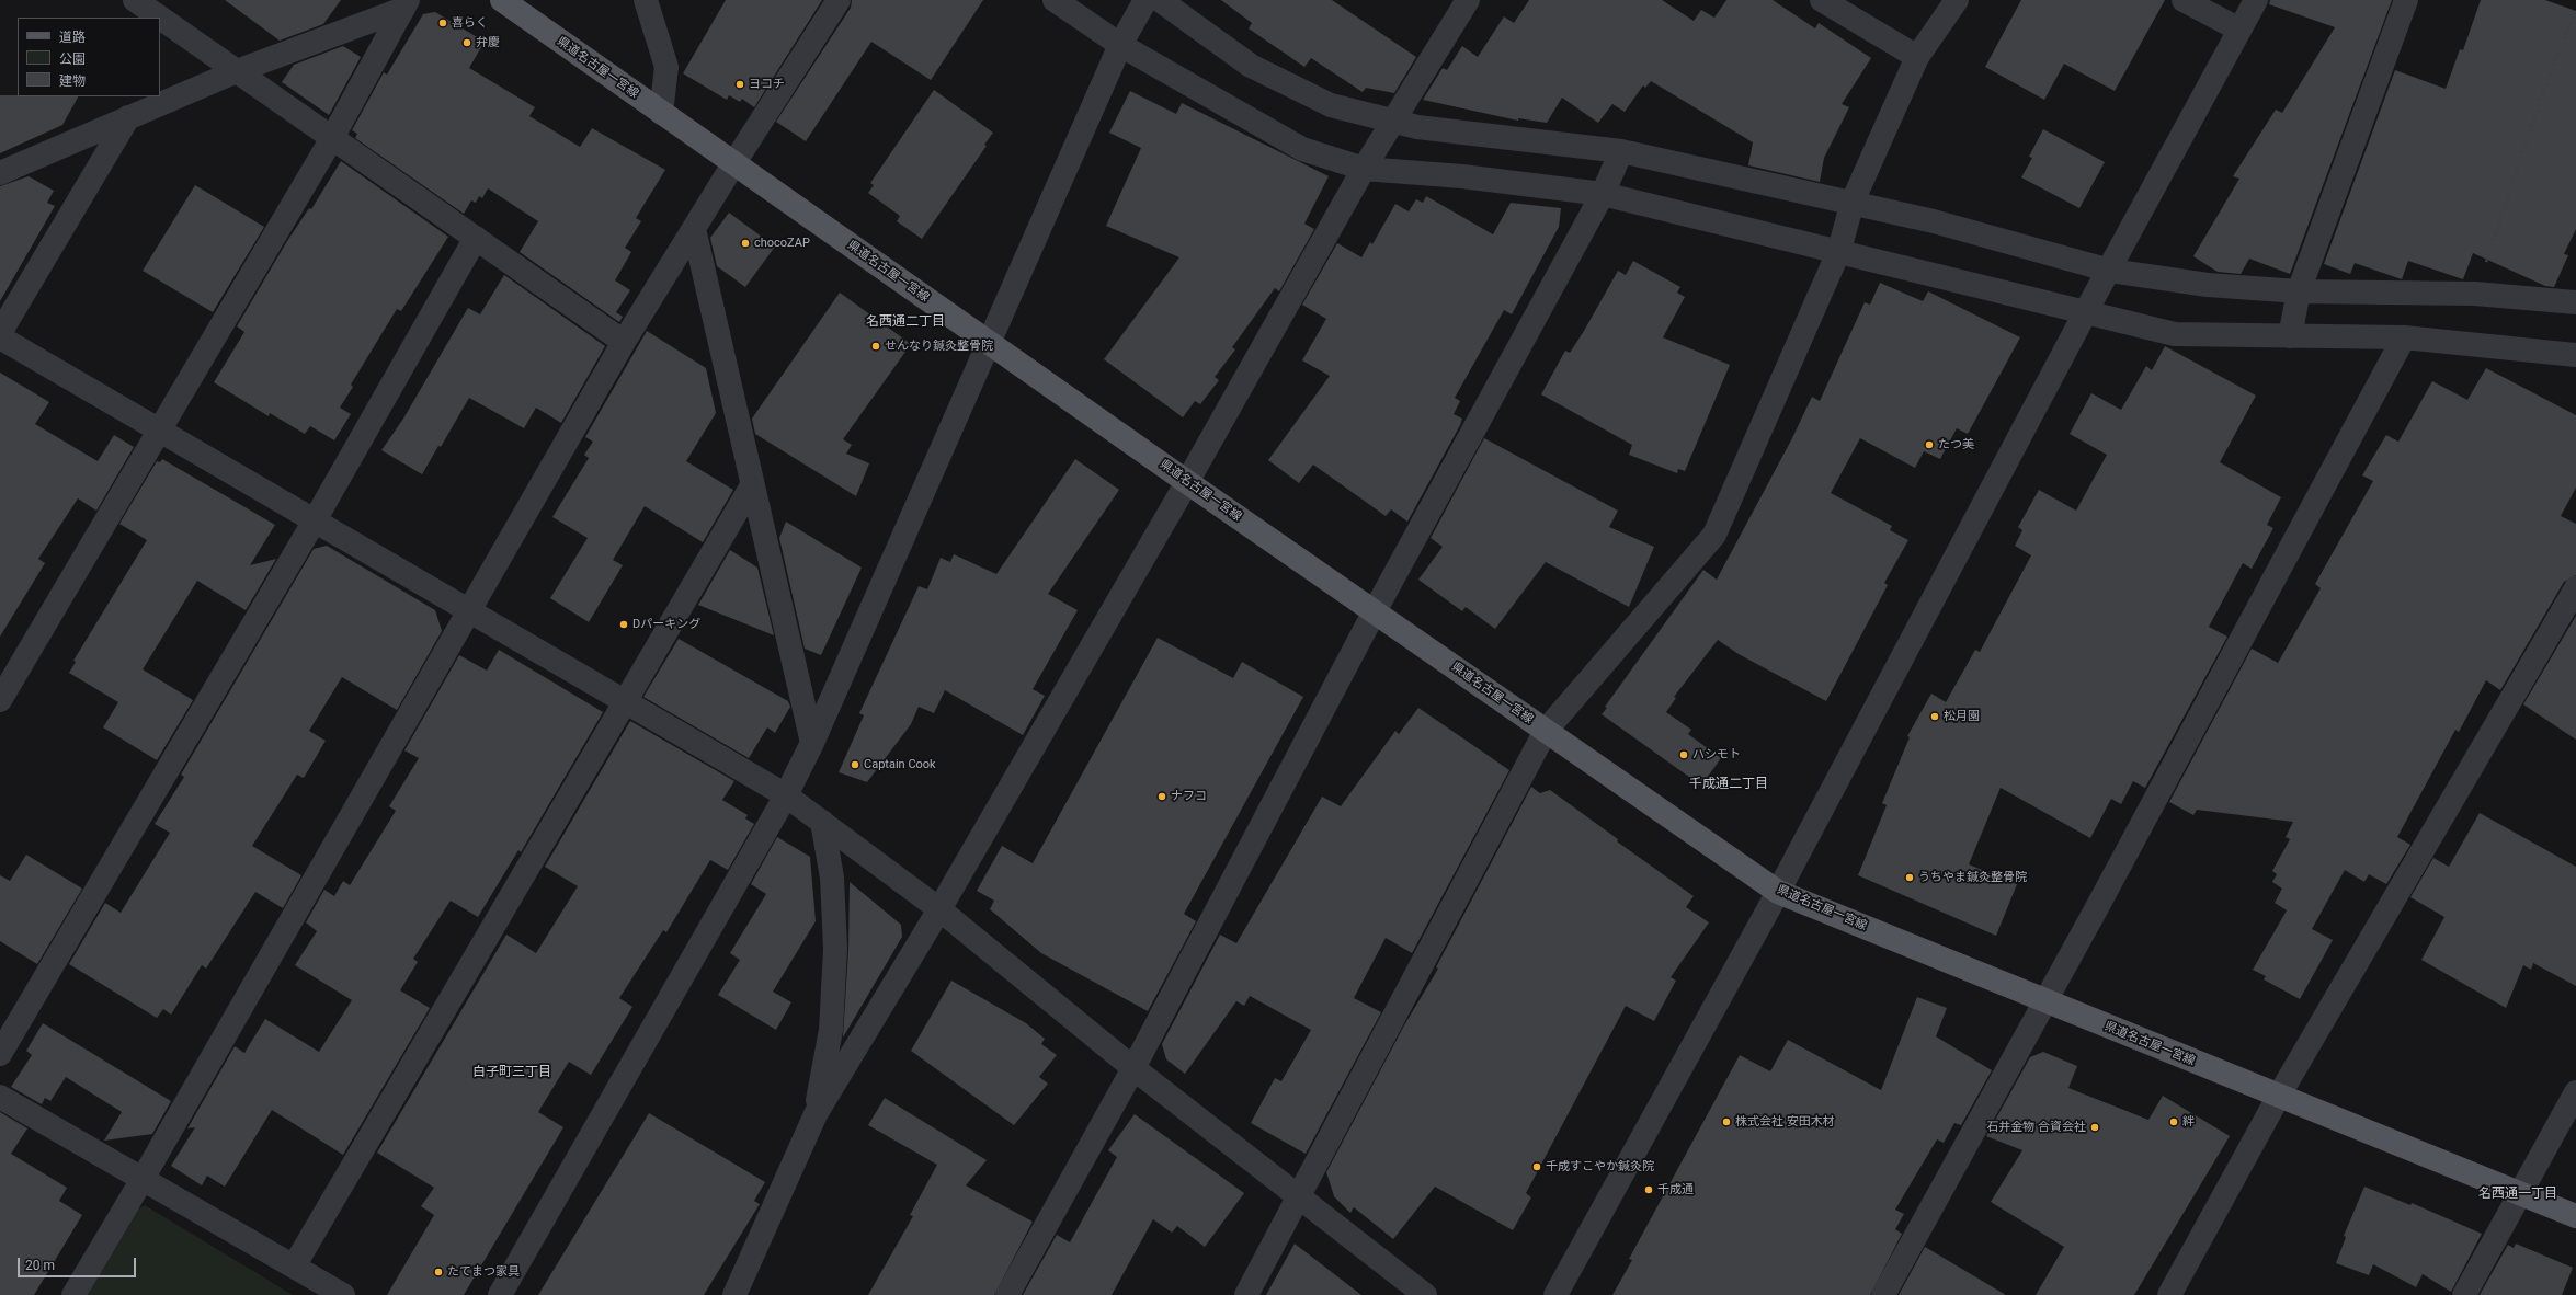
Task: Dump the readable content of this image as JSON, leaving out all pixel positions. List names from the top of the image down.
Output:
{
  "streets": {
    "main road": ["県道名古屋一宮線"]
  },
  "districts": [
    "名西通二丁目",
    "千成通二丁目",
    "白子町三丁目",
    "名西通一丁目"
  ],
  "places": [
    "喜らく",
    "弁慶",
    "ヨコチ",
    "chocoZAP",
    "せんなり鍼灸整骨院",
    "たつ美",
    "Dパーキング",
    "松月園",
    "ハシモト",
    "Captain Cook",
    "ナフコ",
    "うちやま鍼灸整骨院",
    "株式会社 安田木材",
    "絆",
    "石井金物 合資会社",
    "千成すこやか鍼灸院",
    "千成通",
    "たてまつ家具"
  ],
  "legend": ["道路", "公園", "建物"],
  "scale_bar": "20 m"
}
